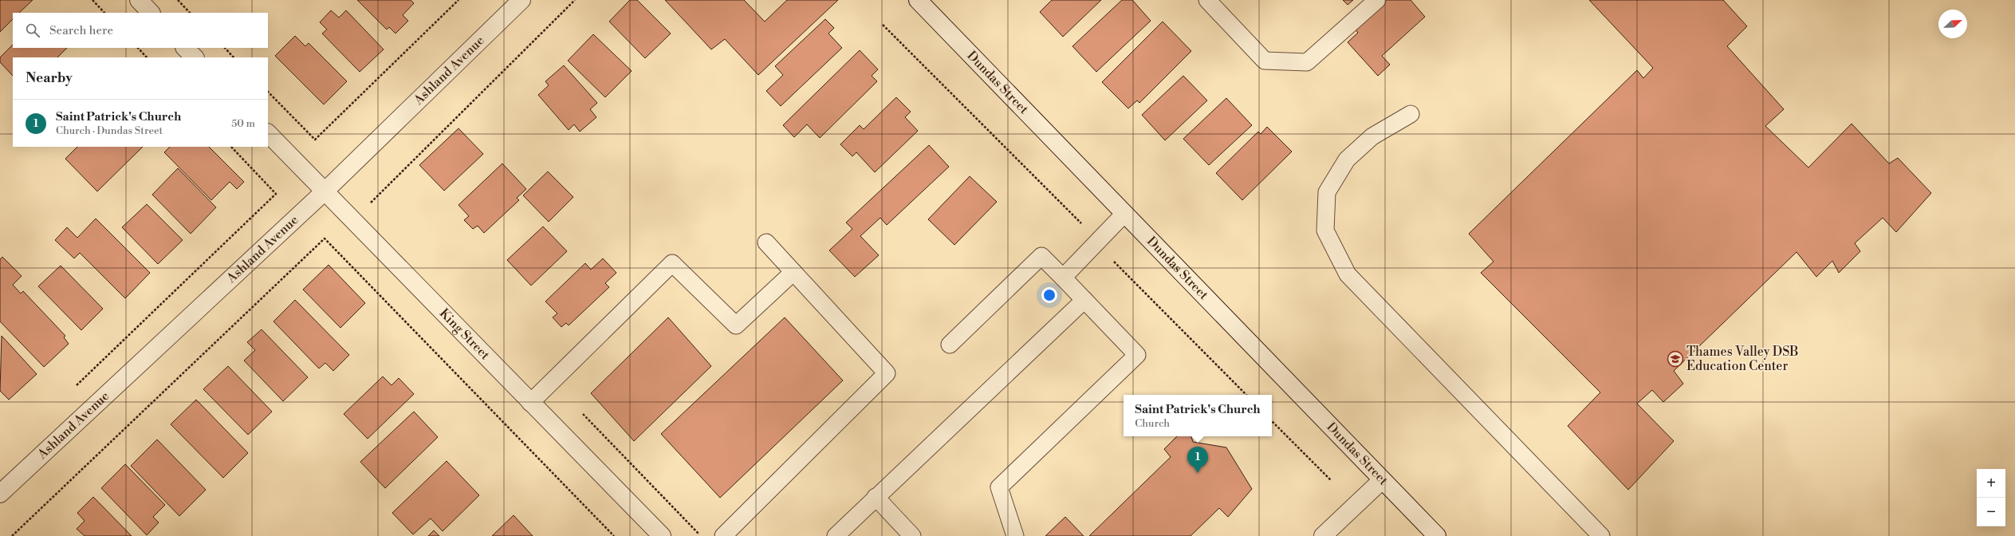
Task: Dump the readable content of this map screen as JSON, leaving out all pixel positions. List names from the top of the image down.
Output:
{
  "streets": {
    "street": ["Ashland Avenue", "Dundas Street", "King Street"]
  },
  "crossings": [
    ["Ashland Avenue", "King Street"]
  ],
  "places": {
    "school or university": ["Thames Valley DSB Education Center"]
  },
  "north": "top right",
  "page": {
    "search": "Search here",
    "heading": "Nearby",
    "list": [
      {
        "mark": "1",
        "name": "Saint Patrick's Church",
        "note": "Church · Dundas Street",
        "value": "50 m"
      }
    ],
    "popup": ["Saint Patrick's Church", "Church"],
    "pins": "1",
    "map_buttons": ["+", "−"]
  }
}
